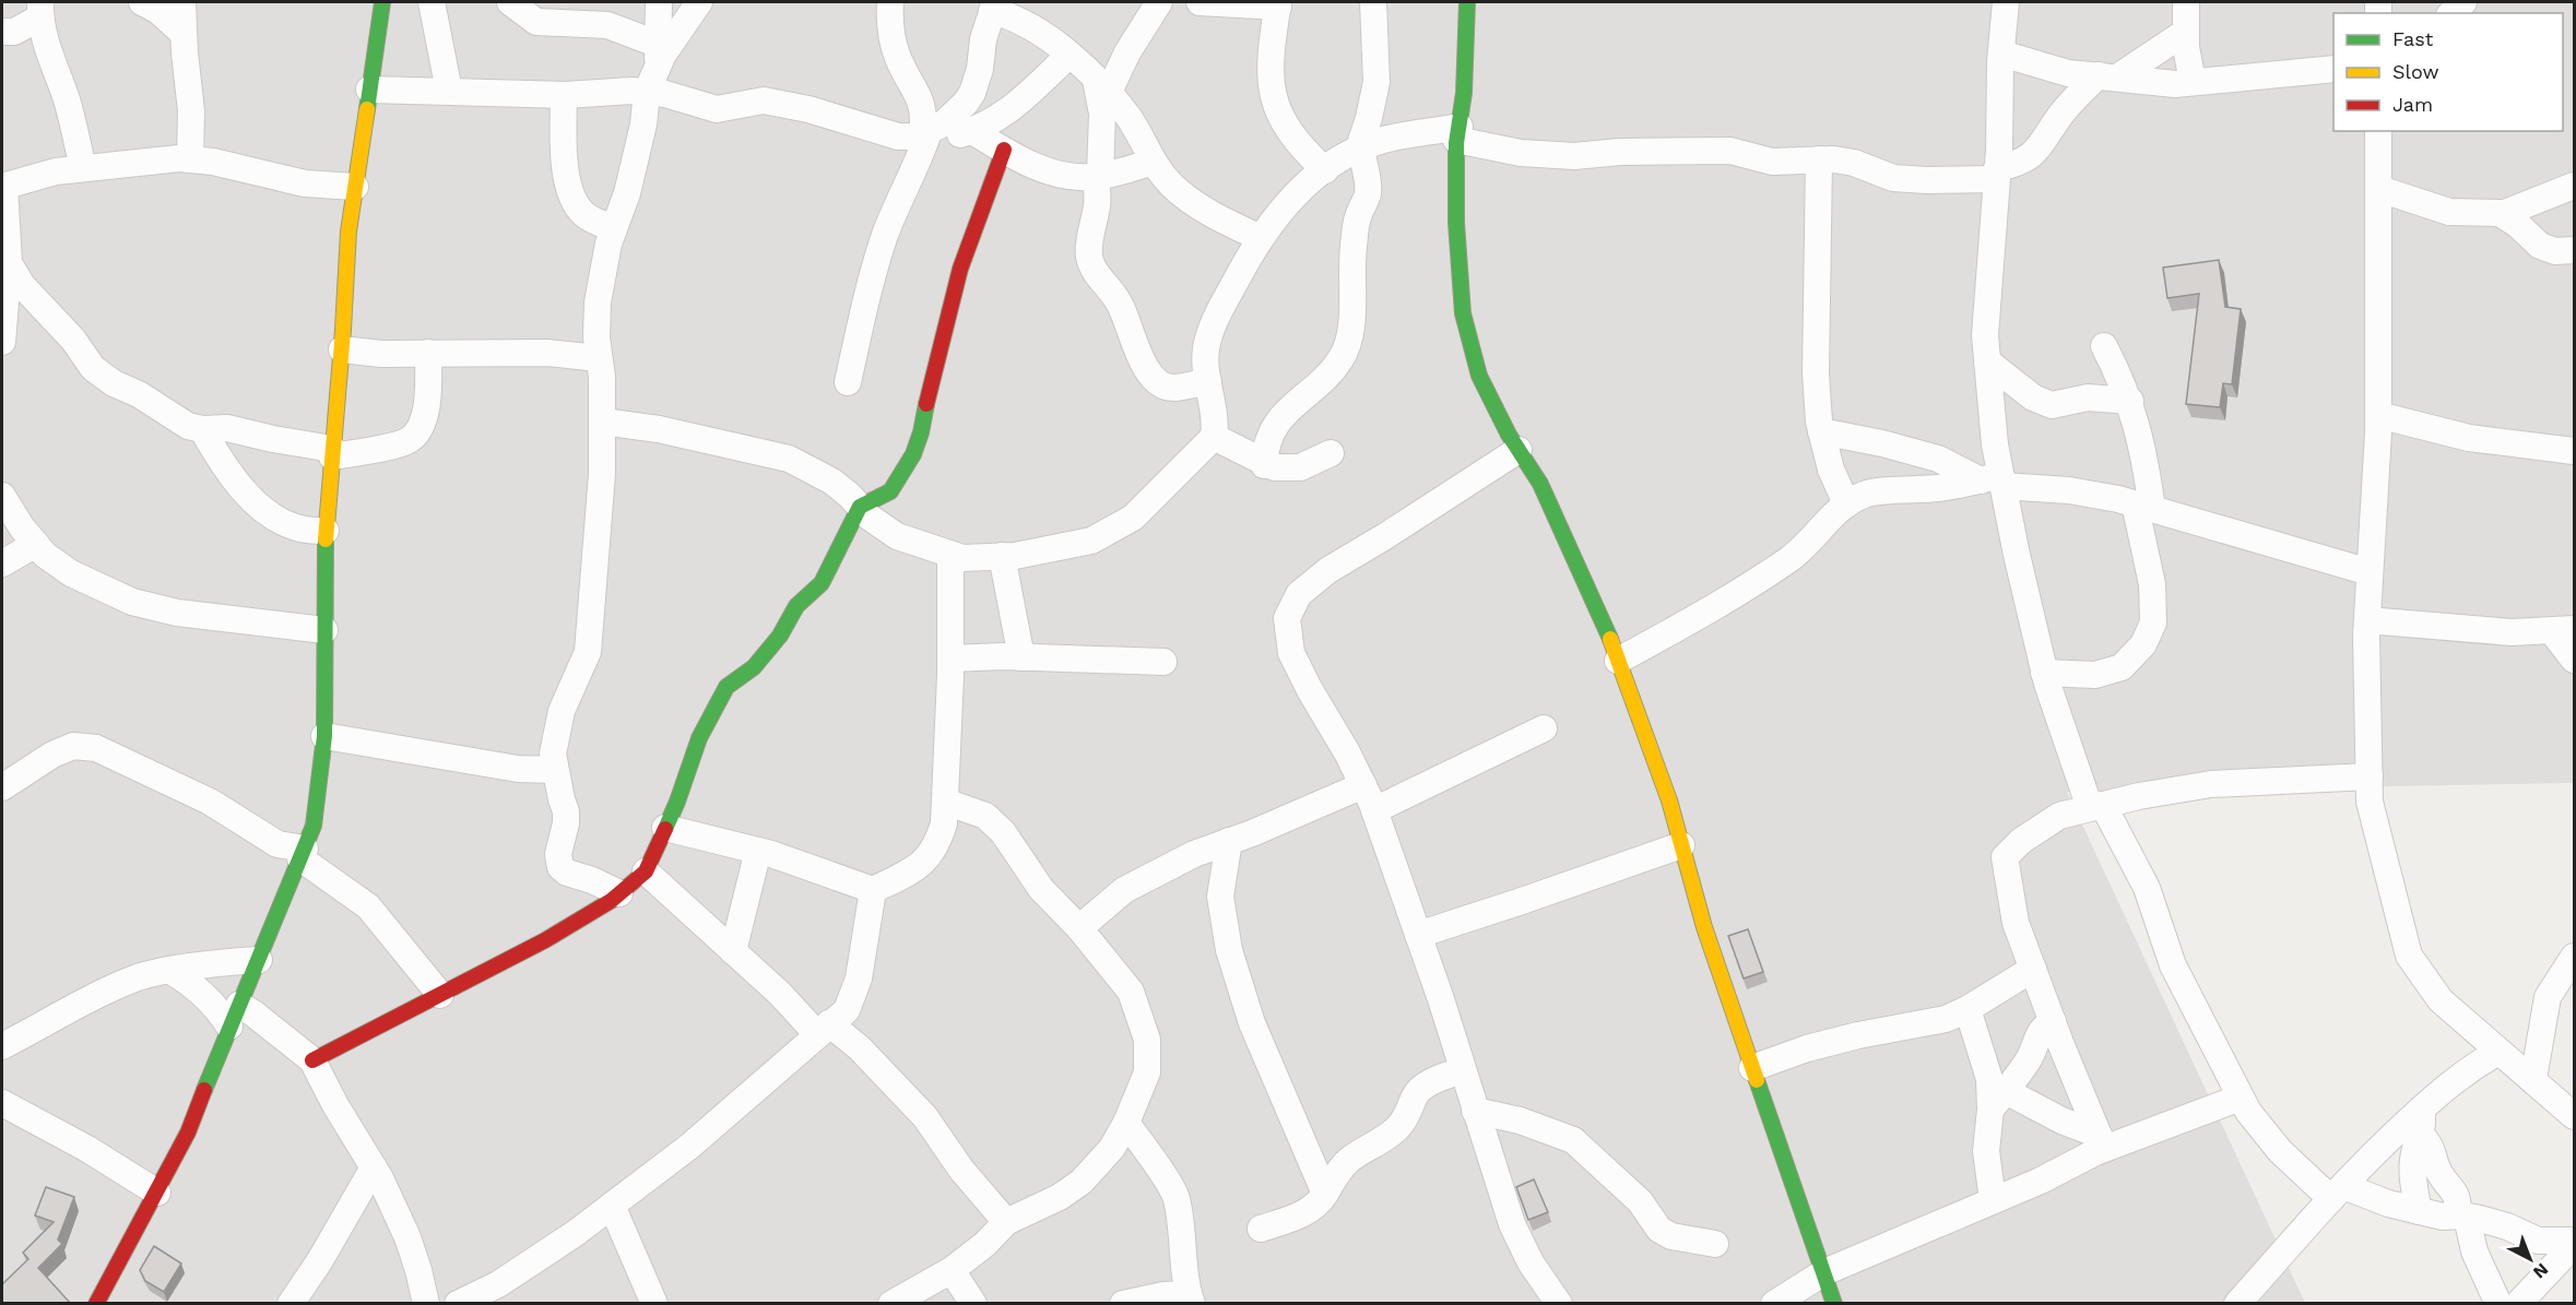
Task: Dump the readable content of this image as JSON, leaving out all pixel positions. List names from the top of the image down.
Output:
{
  "legend": ["Fast", "Slow", "Jam"],
  "north": "bottom right"
}
